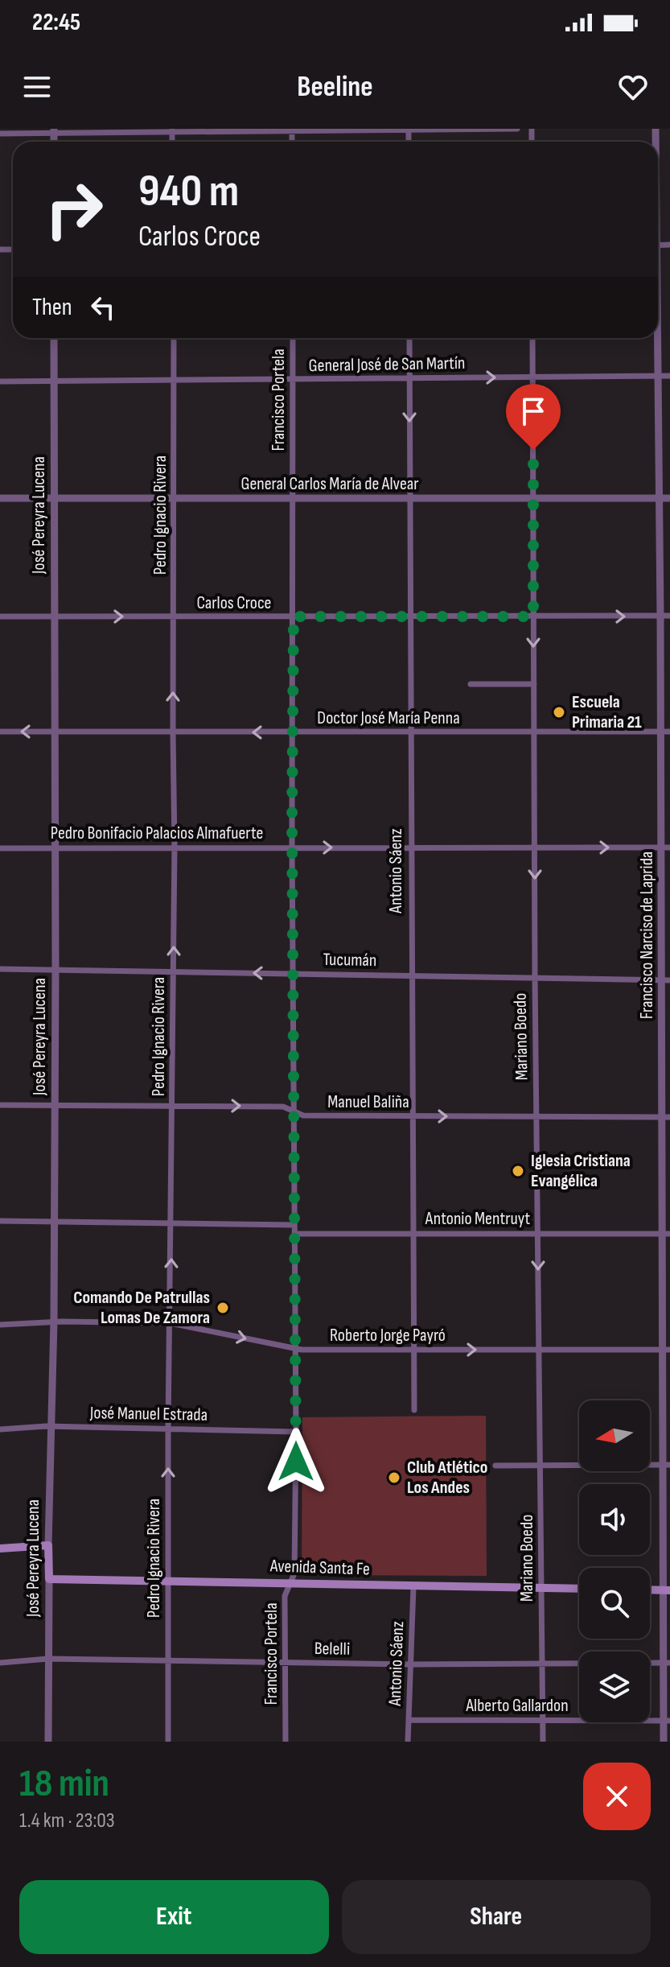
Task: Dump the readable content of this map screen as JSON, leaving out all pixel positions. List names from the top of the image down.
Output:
{
  "streets": {
    "main road": ["José Pereyra Lucena", "Avenida Santa Fe"],
    "street": [
      "General José de San Martín",
      "Francisco Portela",
      "General Carlos María de Alvear",
      "Pedro Ignacio Rivera",
      "Carlos Croce",
      "Doctor José María Penna",
      "Pedro Bonifacio Palacios Almafuerte",
      "Antonio Sáenz",
      "Francisco Narciso de Laprida",
      "Tucumán",
      "Mariano Boedo",
      "Manuel Baliña",
      "Antonio Mentruyt",
      "Roberto Jorge Payró",
      "José Manuel Estrada",
      "Belelli",
      "Alberto Gallardon"
    ]
  },
  "crossings": [
    ["General José de San Martín", "Francisco Portela"],
    ["General José de San Martín", "José Pereyra Lucena"],
    ["General José de San Martín", "Pedro Ignacio Rivera"],
    ["General José de San Martín", "Antonio Sáenz"],
    ["General José de San Martín", "Francisco Narciso de Laprida"],
    ["General José de San Martín", "Mariano Boedo"],
    ["Francisco Portela", "General Carlos María de Alvear"],
    ["Francisco Portela", "Carlos Croce"],
    ["Francisco Portela", "Doctor José María Penna"],
    ["Francisco Portela", "Pedro Bonifacio Palacios Almafuerte"],
    ["Francisco Portela", "Tucumán"],
    ["Francisco Portela", "Manuel Baliña"],
    ["Francisco Portela", "Antonio Mentruyt"],
    ["Francisco Portela", "Roberto Jorge Payró"],
    ["Francisco Portela", "José Manuel Estrada"],
    ["Francisco Portela", "Avenida Santa Fe"],
    ["Francisco Portela", "Belelli"],
    ["General Carlos María de Alvear", "José Pereyra Lucena"],
    ["General Carlos María de Alvear", "Pedro Ignacio Rivera"],
    ["General Carlos María de Alvear", "Antonio Sáenz"],
    ["General Carlos María de Alvear", "Francisco Narciso de Laprida"],
    ["General Carlos María de Alvear", "Mariano Boedo"],
    ["José Pereyra Lucena", "Carlos Croce"],
    ["José Pereyra Lucena", "Doctor José María Penna"],
    ["José Pereyra Lucena", "Pedro Bonifacio Palacios Almafuerte"],
    ["José Pereyra Lucena", "Tucumán"],
    ["José Pereyra Lucena", "Manuel Baliña"],
    ["José Pereyra Lucena", "Roberto Jorge Payró"],
    ["José Pereyra Lucena", "José Manuel Estrada"],
    ["José Pereyra Lucena", "Avenida Santa Fe"],
    ["José Pereyra Lucena", "Belelli"],
    ["Pedro Ignacio Rivera", "Carlos Croce"],
    ["Pedro Ignacio Rivera", "Doctor José María Penna"],
    ["Pedro Ignacio Rivera", "Pedro Bonifacio Palacios Almafuerte"],
    ["Pedro Ignacio Rivera", "Tucumán"],
    ["Pedro Ignacio Rivera", "Manuel Baliña"],
    ["Pedro Ignacio Rivera", "Roberto Jorge Payró"],
    ["Pedro Ignacio Rivera", "José Manuel Estrada"],
    ["Pedro Ignacio Rivera", "Avenida Santa Fe"],
    ["Pedro Ignacio Rivera", "Belelli"],
    ["Carlos Croce", "Antonio Sáenz"],
    ["Carlos Croce", "Francisco Narciso de Laprida"],
    ["Carlos Croce", "Mariano Boedo"],
    ["Doctor José María Penna", "Antonio Sáenz"],
    ["Doctor José María Penna", "Francisco Narciso de Laprida"],
    ["Doctor José María Penna", "Mariano Boedo"],
    ["Pedro Bonifacio Palacios Almafuerte", "Antonio Sáenz"],
    ["Pedro Bonifacio Palacios Almafuerte", "Francisco Narciso de Laprida"],
    ["Pedro Bonifacio Palacios Almafuerte", "Mariano Boedo"],
    ["Antonio Sáenz", "Tucumán"],
    ["Antonio Sáenz", "Manuel Baliña"],
    ["Antonio Sáenz", "Antonio Mentruyt"],
    ["Antonio Sáenz", "Roberto Jorge Payró"],
    ["Antonio Sáenz", "Avenida Santa Fe"],
    ["Antonio Sáenz", "Belelli"],
    ["Antonio Sáenz", "Alberto Gallardon"],
    ["Francisco Narciso de Laprida", "Tucumán"],
    ["Francisco Narciso de Laprida", "Manuel Baliña"],
    ["Francisco Narciso de Laprida", "Antonio Mentruyt"],
    ["Francisco Narciso de Laprida", "Roberto Jorge Payró"],
    ["Francisco Narciso de Laprida", "Belelli"],
    ["Francisco Narciso de Laprida", "Alberto Gallardon"],
    ["Tucumán", "Mariano Boedo"],
    ["Mariano Boedo", "Manuel Baliña"],
    ["Mariano Boedo", "Antonio Mentruyt"],
    ["Mariano Boedo", "Roberto Jorge Payró"],
    ["Mariano Boedo", "Avenida Santa Fe"],
    ["Mariano Boedo", "Belelli"],
    ["Mariano Boedo", "Alberto Gallardon"]
  ],
  "one_way": [
    "Carlos Croce",
    "Pedro Bonifacio Palacios Almafuerte",
    "Manuel Baliña",
    "Roberto Jorge Payró"
  ],
  "places": [
    "Escuela Primaria 21",
    "Iglesia Cristiana Evangélica",
    "Comando De Patrullas Lomas De Zamora",
    "Club Atlético Los Andes"
  ],
  "north": "left",
  "page": {
    "status": "22:45",
    "header": "Beeline",
    "turn": ["940 m", "Carlos Croce"],
    "then": "Then",
    "heading": ["18 min", "1.4 km · 23:03"],
    "buttons": ["Exit", "Share"]
  }
}
